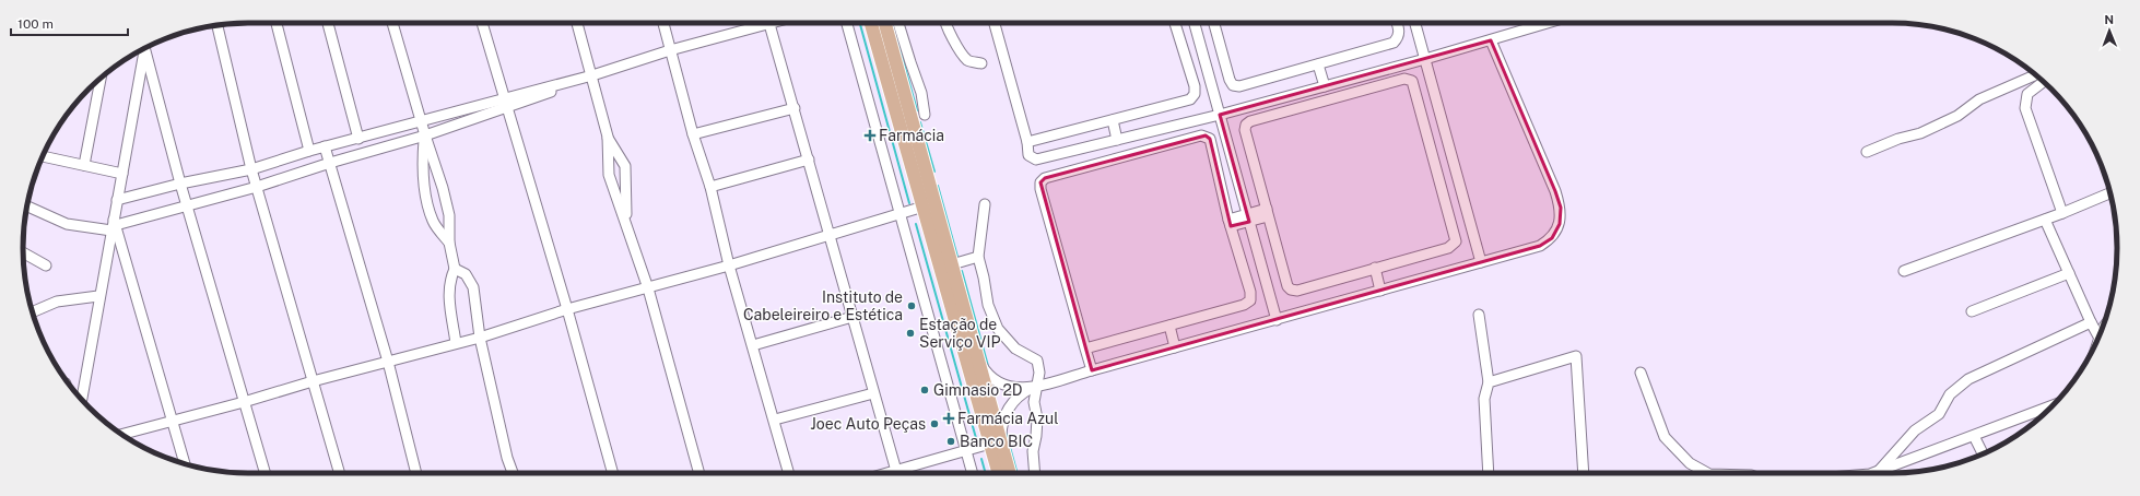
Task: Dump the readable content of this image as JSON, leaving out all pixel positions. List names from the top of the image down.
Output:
{
  "places": {
    "health": ["Farmácia", "Farmácia Azul"],
    "other": [
      "Instituto de Cabeleireiro e Estética",
      "Estação de Serviço VIP",
      "Gimnasio 2D",
      "Joec Auto Peças",
      "Banco BIC"
    ]
  },
  "scale_bar": "100 m",
  "north": "top"
}
